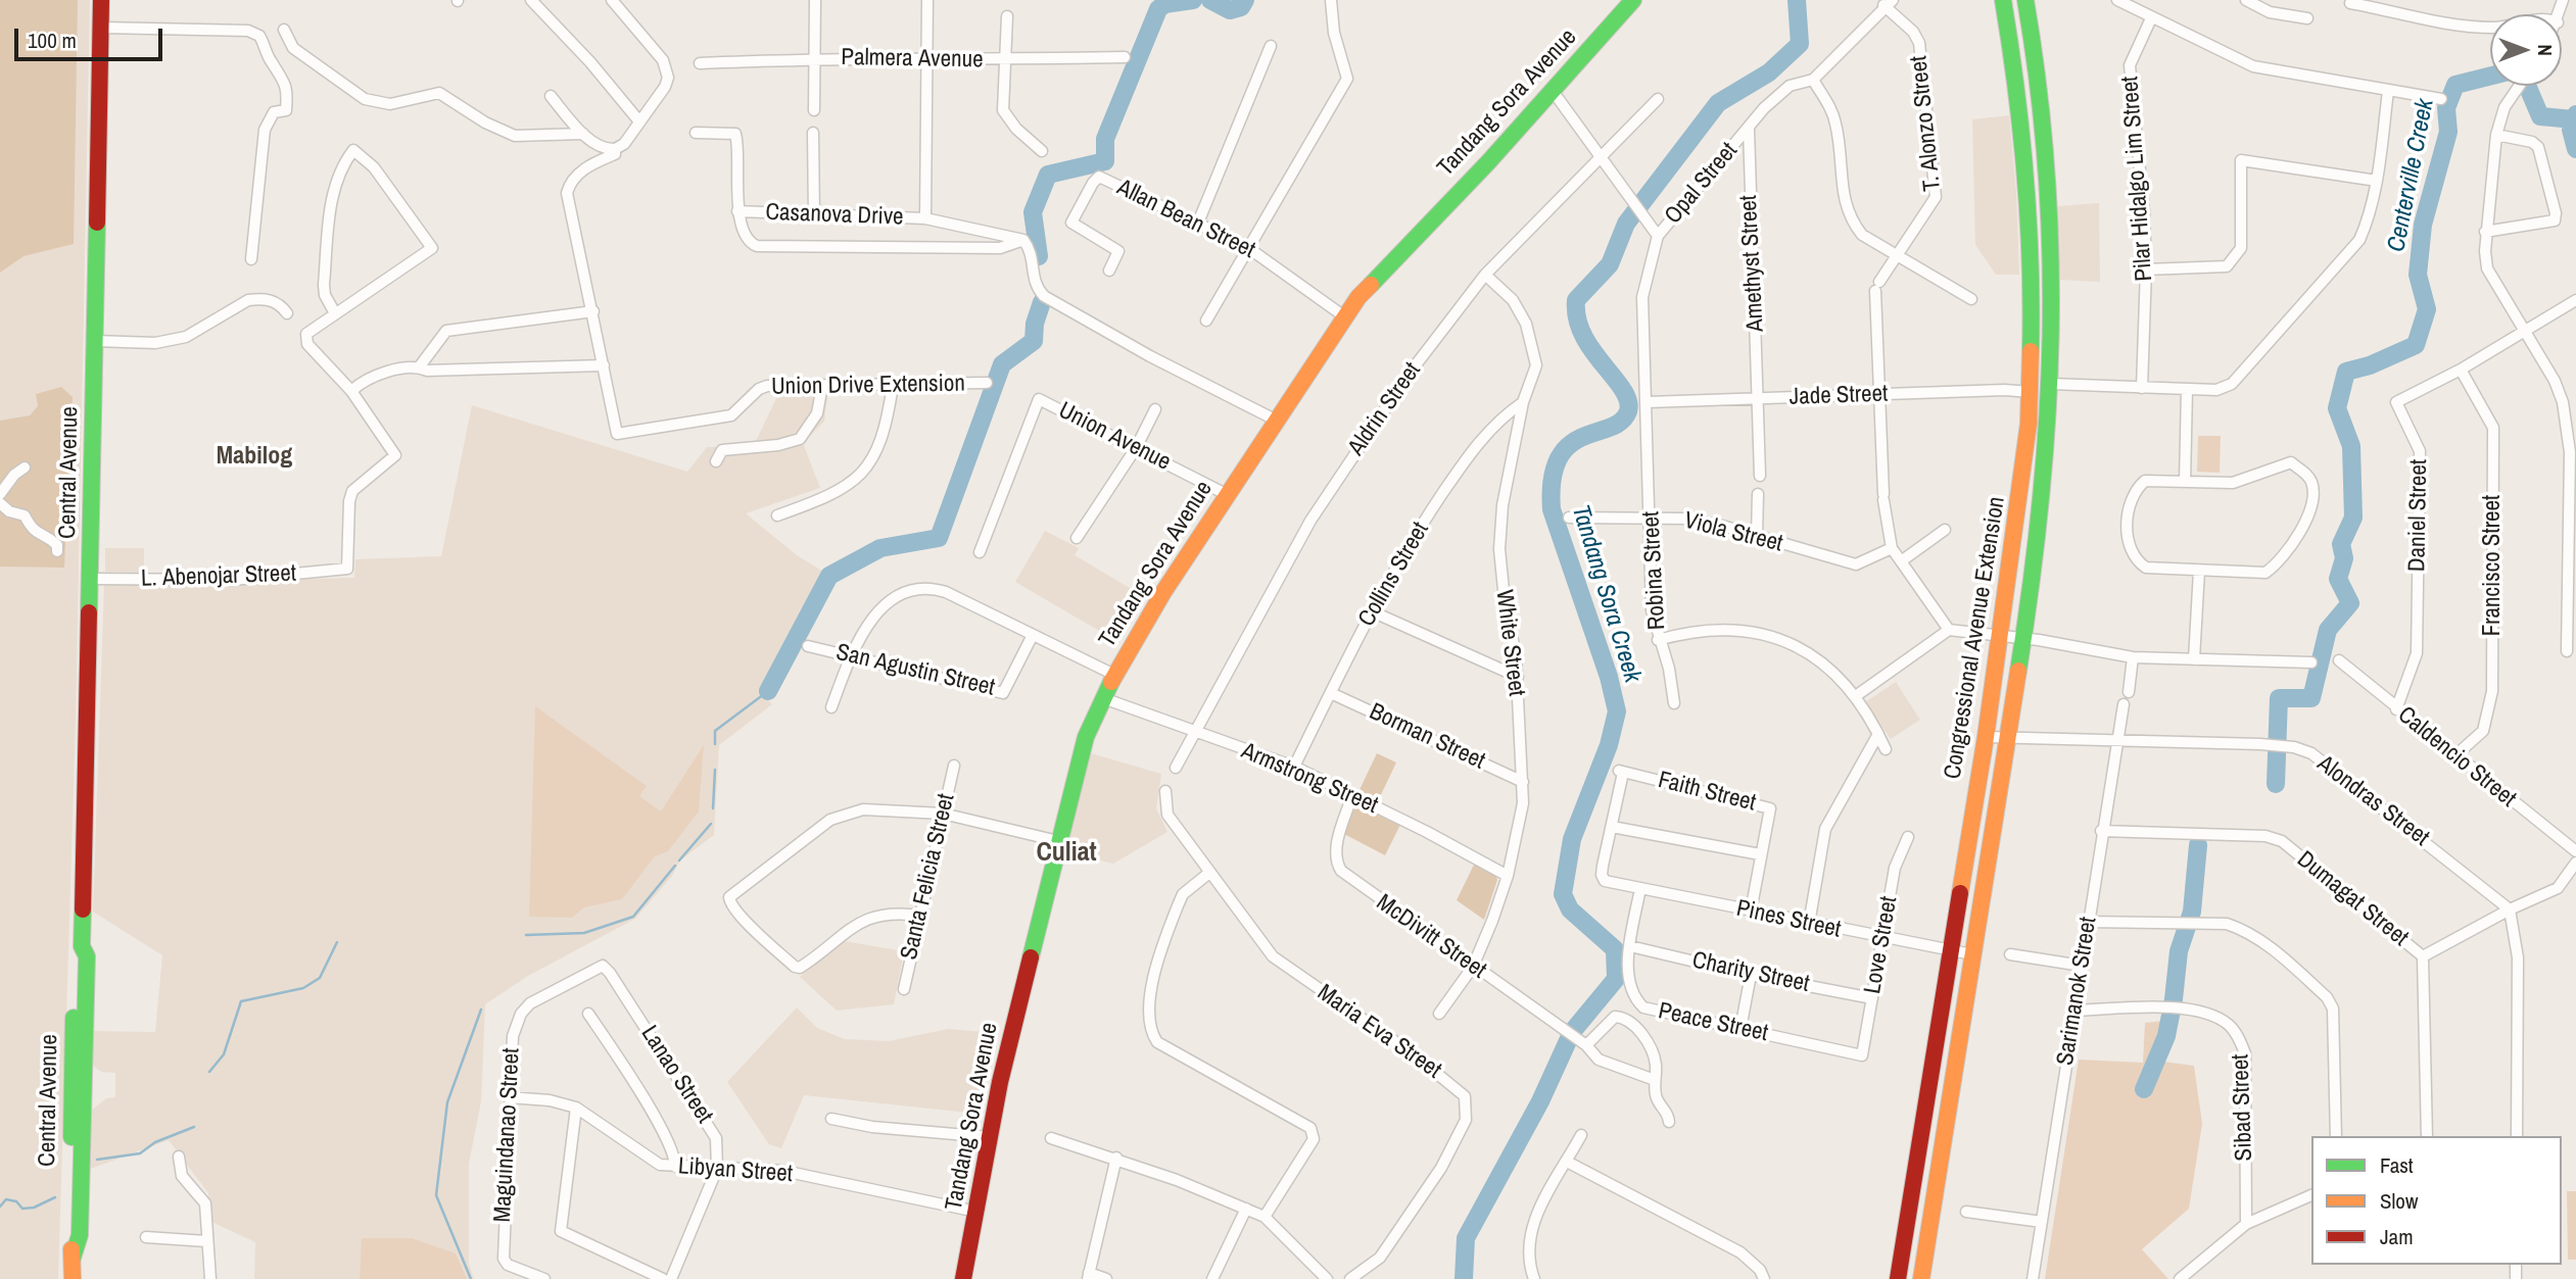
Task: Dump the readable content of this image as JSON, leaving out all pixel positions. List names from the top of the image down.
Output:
{
  "streets": {
    "main road": ["Tandang Sora Avenue", "Central Avenue", "Congressional Avenue Extension"],
    "street": [
      "Palmera Avenue",
      "T. Alonzo Street",
      "Pilar Hidalgo Lim Street",
      "Opal Street",
      "Casanova Drive",
      "Allan Bean Street",
      "Amethyst Street",
      "Union Drive Extension",
      "Jade Street",
      "Aldrin Street",
      "Union Avenue",
      "Daniel Street",
      "Viola Street",
      "Francisco Street",
      "Robina Street",
      "Collins Street",
      "L. Abenojar Street",
      "White Street",
      "San Agustin Street",
      "Borman Street",
      "Caldencio Street",
      "Armstrong Street",
      "Faith Street",
      "Alondras Street",
      "Santa Felicia Street",
      "Dumagat Street",
      "Pines Street",
      "McDivitt Street",
      "Love Street",
      "Charity Street",
      "Sarimanok Street",
      "Peace Street",
      "Maria Eva Street",
      "Lanao Street",
      "Sibad Street",
      "Maguindanao Street",
      "Libyan Street"
    ]
  },
  "crossings": [
    ["Tandang Sora Avenue", "Allan Bean Street"],
    ["Tandang Sora Avenue", "Union Avenue"],
    ["Tandang Sora Avenue", "Armstrong Street"],
    ["Tandang Sora Avenue", "Libyan Street"],
    ["T. Alonzo Street", "Opal Street"],
    ["T. Alonzo Street", "Jade Street"],
    ["Opal Street", "Amethyst Street"],
    ["Opal Street", "Jade Street"],
    ["Opal Street", "Robina Street"],
    ["Amethyst Street", "Jade Street"],
    ["Jade Street", "Congressional Avenue Extension"],
    ["Aldrin Street", "White Street"],
    ["Aldrin Street", "Armstrong Street"],
    ["Central Avenue", "L. Abenojar Street"],
    ["Daniel Street", "Francisco Street"],
    ["Daniel Street", "Caldencio Street"],
    ["Viola Street", "Robina Street"],
    ["Francisco Street", "Caldencio Street"],
    ["Collins Street", "White Street"],
    ["Collins Street", "Borman Street"],
    ["Collins Street", "Armstrong Street"],
    ["Congressional Avenue Extension", "Alondras Street"],
    ["Congressional Avenue Extension", "Pines Street"],
    ["White Street", "Borman Street"],
    ["White Street", "Armstrong Street"],
    ["White Street", "McDivitt Street"],
    ["Armstrong Street", "McDivitt Street"],
    ["Faith Street", "Pines Street"],
    ["Alondras Street", "Sarimanok Street"],
    ["Dumagat Street", "Sarimanok Street"],
    ["Pines Street", "Love Street"],
    ["Pines Street", "Peace Street"],
    ["Love Street", "Charity Street"],
    ["Love Street", "Peace Street"],
    ["Charity Street", "Peace Street"],
    ["Sarimanok Street", "Sibad Street"],
    ["Lanao Street", "Maguindanao Street"],
    ["Lanao Street", "Libyan Street"],
    ["Maguindanao Street", "Libyan Street"]
  ],
  "districts": ["Mabilog", "Culiat"],
  "water": ["Centerville Creek", "Tandang Sora Creek"],
  "legend": ["Fast", "Slow", "Jam"],
  "scale_bar": "100 m",
  "north": "right"
}
